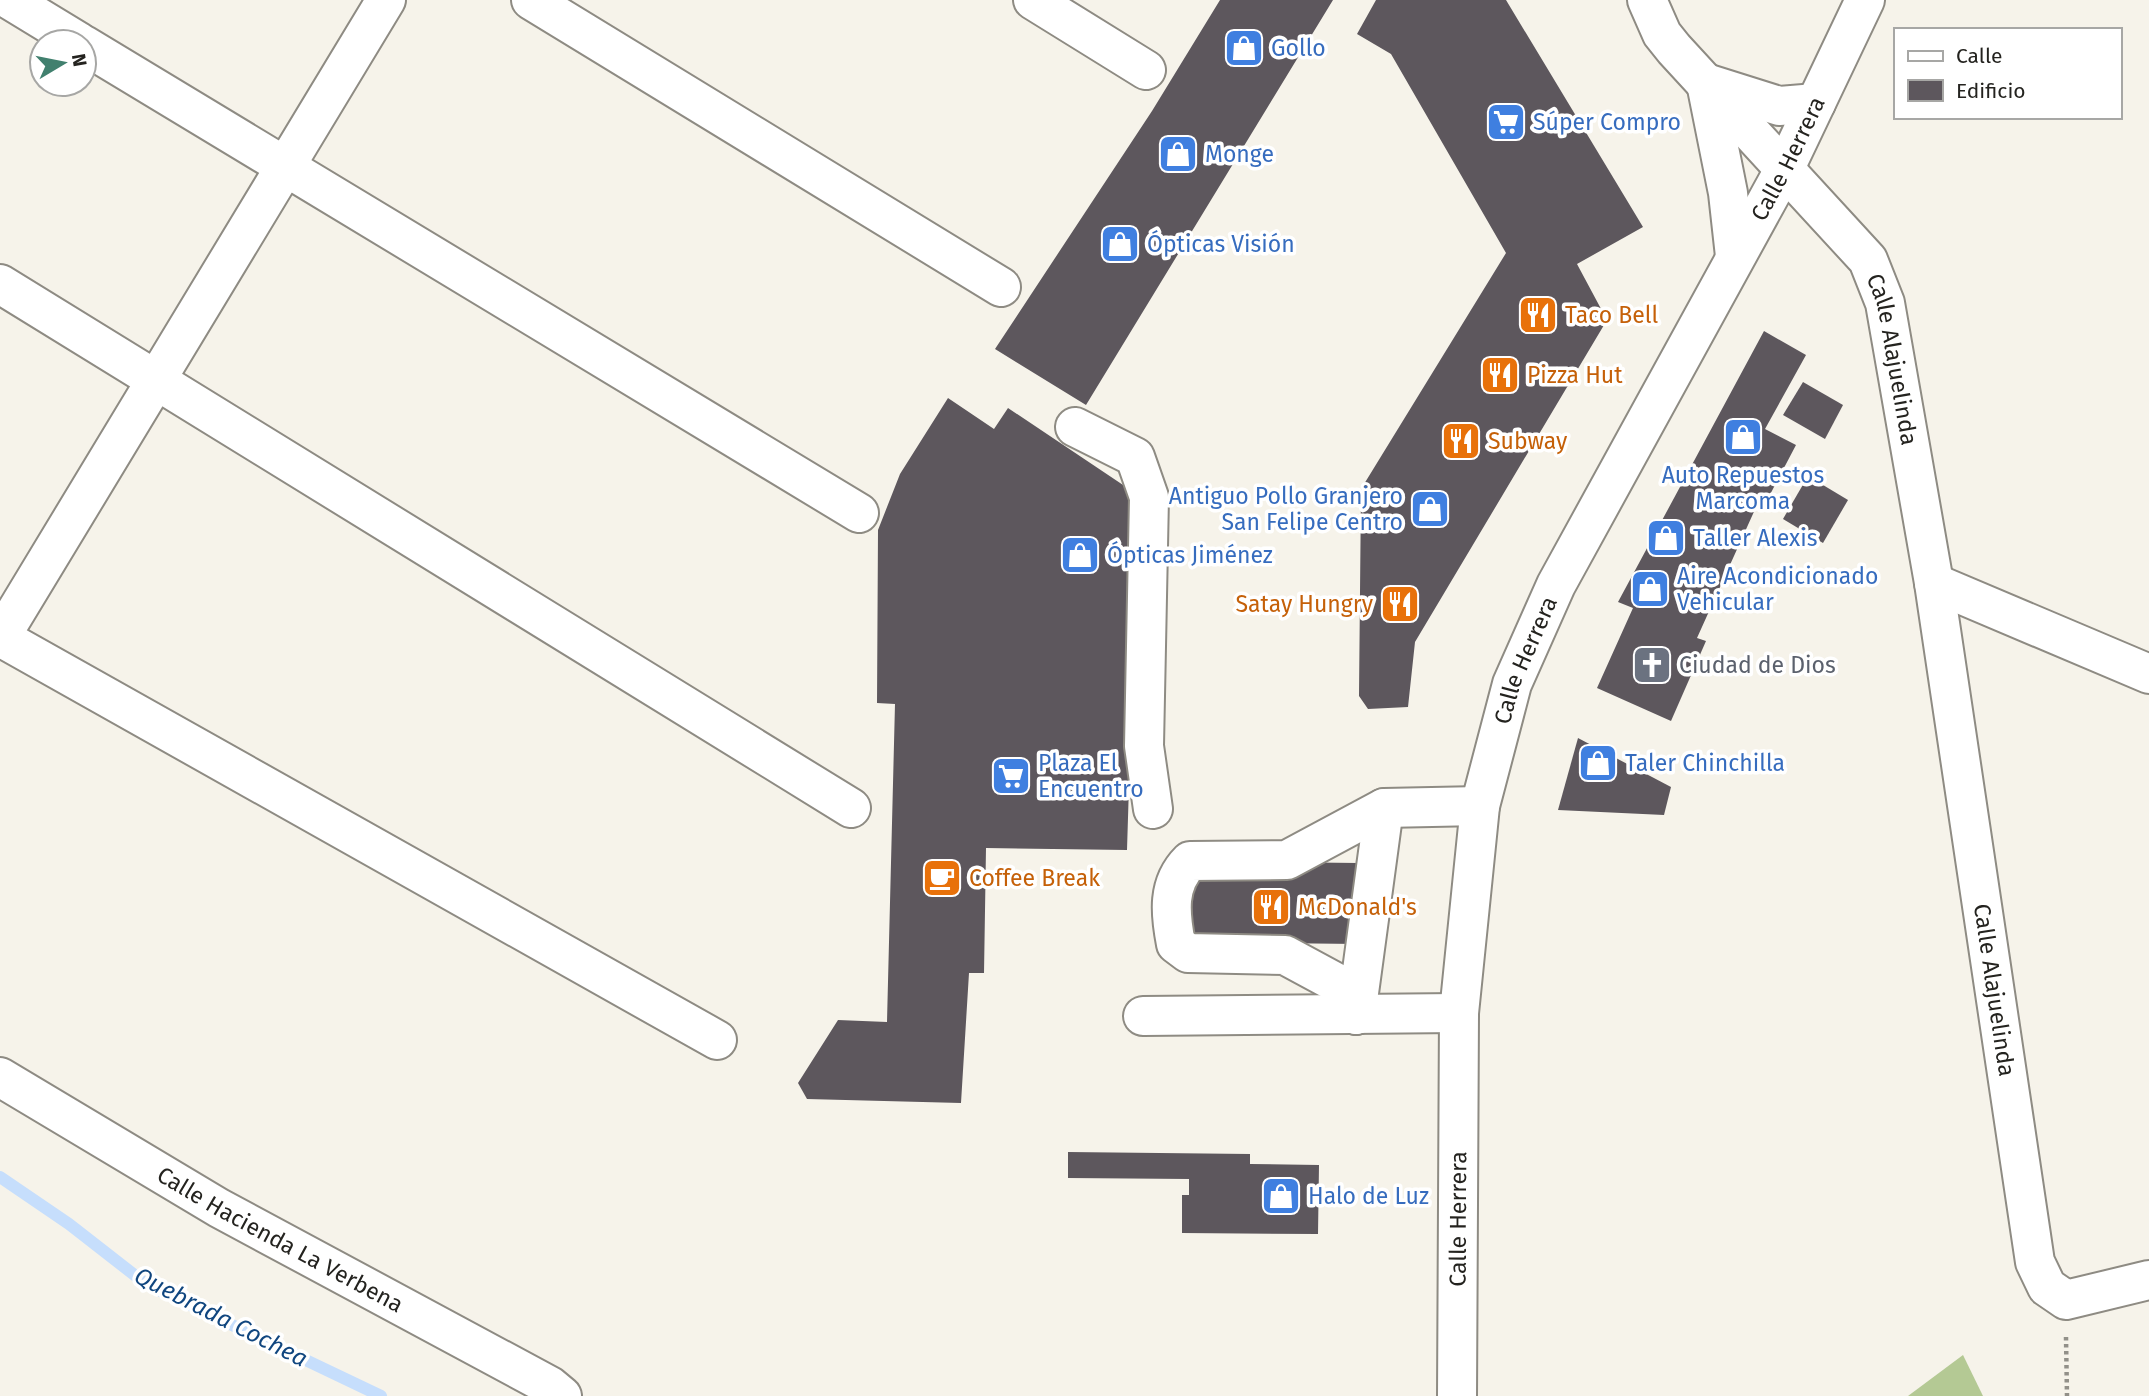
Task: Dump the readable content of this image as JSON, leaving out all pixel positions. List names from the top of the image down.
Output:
{
  "streets": {
    "street": ["Calle Herrera", "Calle Alajuelinda", "Calle Hacienda La Verbena"]
  },
  "crossings": [
    ["Calle Herrera", "Calle Alajuelinda"]
  ],
  "water": ["Quebrada Cochea"],
  "places": {
    "shop": [
      "Gollo",
      "Monge",
      "Ópticas Visión",
      "Auto Repuestos Marcoma",
      "Antiguo Pollo Granjero San Felipe Centro",
      "Taller Alexis",
      "Ópticas Jiménez",
      "Aire Acondicionado Vehicular",
      "Taler Chinchilla",
      "Halo de Luz"
    ],
    "supermarket": ["Súper Compro", "Plaza El Encuentro"],
    "restaurant": [
      "Taco Bell",
      "Pizza Hut",
      "Subway",
      "Satay Hungry",
      "McDonald's"
    ],
    "church": ["Ciudad de Dios"],
    "cafe": ["Coffee Break"]
  },
  "legend": ["Calle", "Edificio"],
  "north": "right"
}
